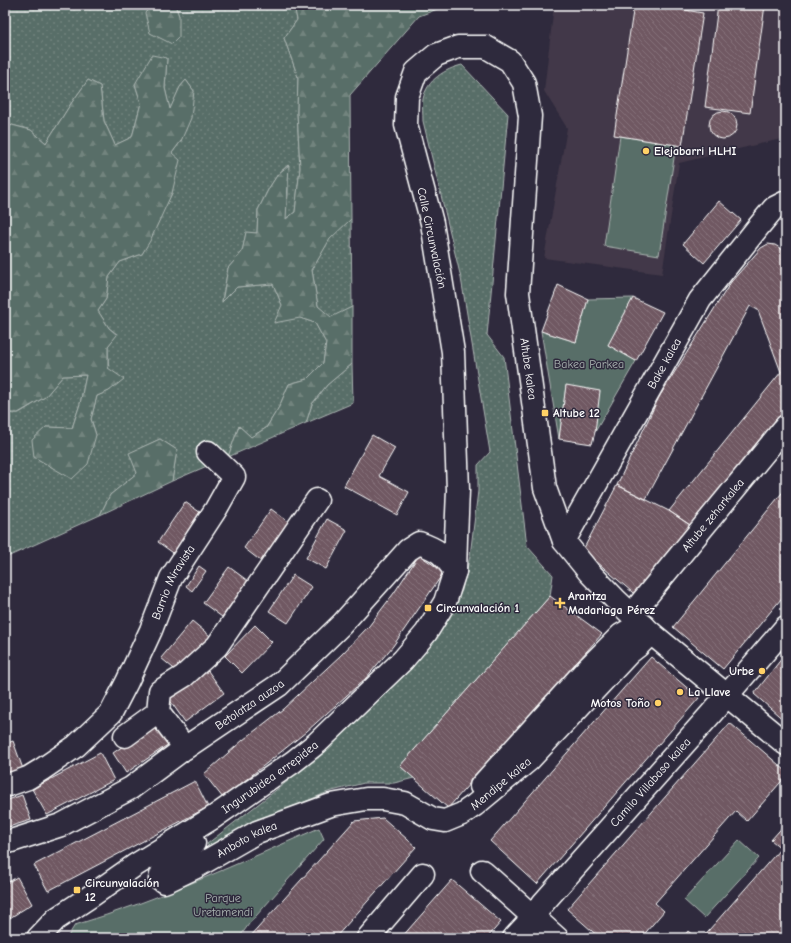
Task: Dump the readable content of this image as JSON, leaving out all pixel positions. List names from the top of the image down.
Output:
{
  "streets": {
    "street": [
      "Calle Circunvalación",
      "Bake kalea",
      "Altube kalea",
      "Altube zeharkalea",
      "Barrio Miravista",
      "Betolatza auzoa",
      "Mendipe kalea",
      "Ingurubidea errepidea",
      "Camilo Villabaso kalea",
      "Anboto kalea"
    ]
  },
  "crossings": [
    ["Calle Circunvalación", "Altube kalea"],
    ["Calle Circunvalación", "Betolatza auzoa"],
    ["Calle Circunvalación", "Ingurubidea errepidea"],
    ["Bake kalea", "Altube kalea"],
    ["Altube kalea", "Mendipe kalea"],
    ["Betolatza auzoa", "Ingurubidea errepidea"],
    ["Mendipe kalea", "Anboto kalea"],
    ["Ingurubidea errepidea", "Anboto kalea"]
  ],
  "parks": ["Bakea Parkea", "Parque Uretamendi"],
  "places": {
    "other": [
      "Elejabarri HLHI",
      "Urbe",
      "La Llave",
      "Motos Toño"
    ],
    "transit": ["Altube 12", "Circunvalación 1", "Circunvalación 12"],
    "health": ["Arantza Madariaga Pérez"]
  }
}
